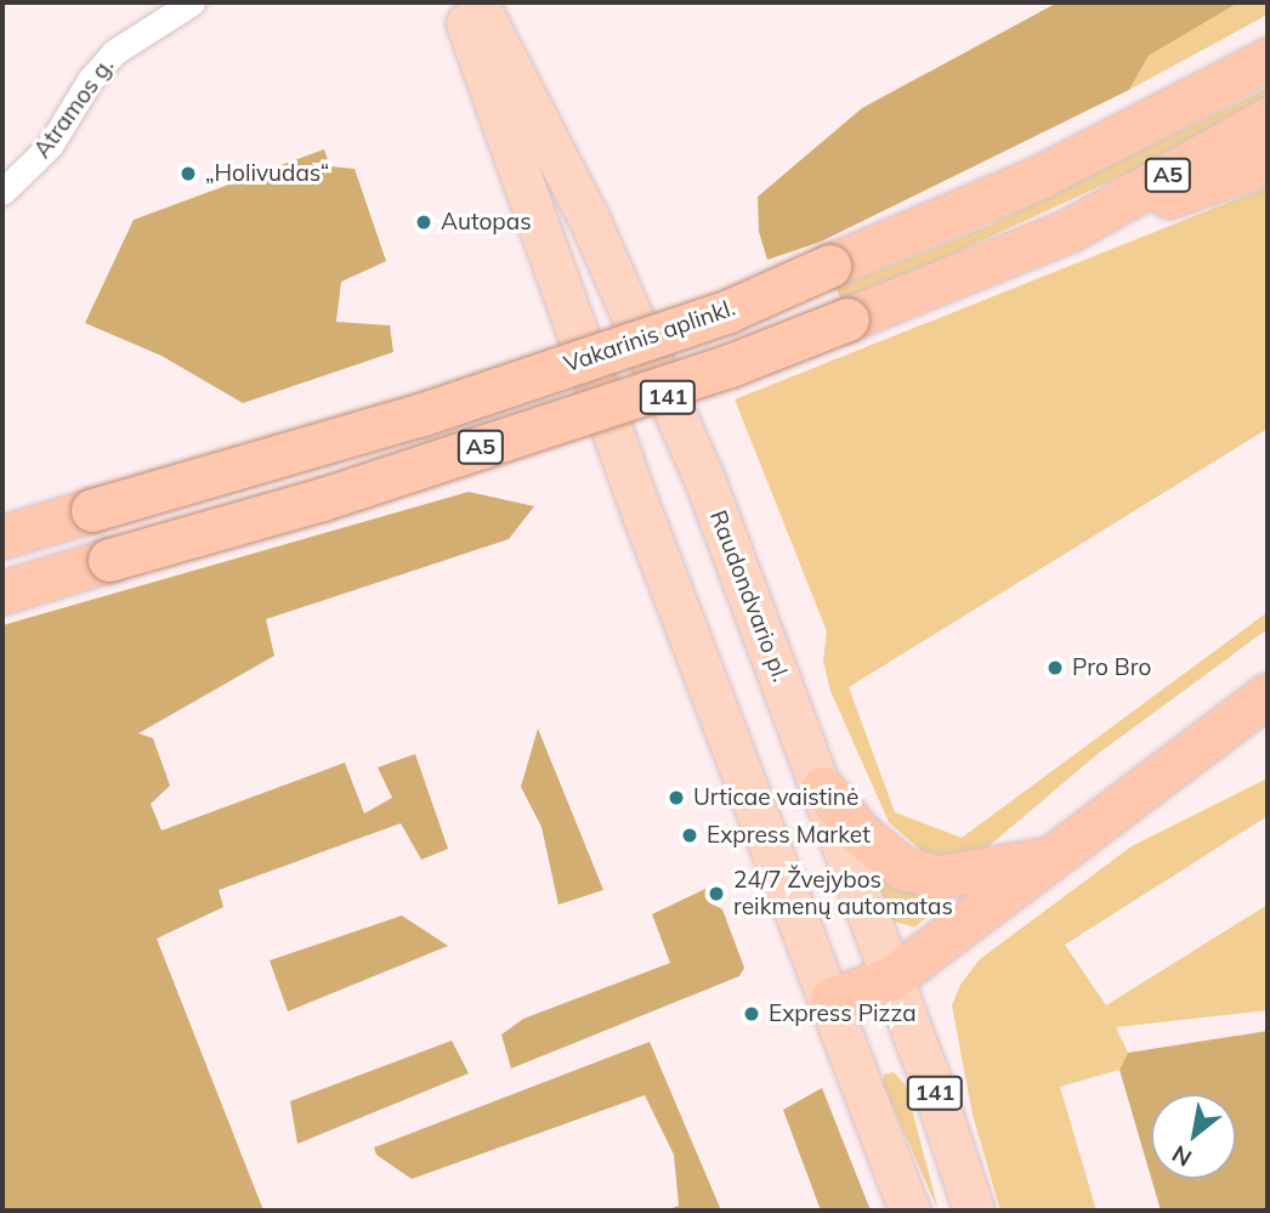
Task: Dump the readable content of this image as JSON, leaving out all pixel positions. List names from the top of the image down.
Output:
{
  "streets": {
    "highway": ["A5", "Vakarinis aplinkl."],
    "main road": ["141", "Raudondvario pl."],
    "street": ["Atramos g."]
  },
  "places": [
    "„Holivudas“",
    "Autopas",
    "Pro Bro",
    "Urticae vaistinė",
    "Express Market",
    "24/7 Žvejybos reikmenų automatas",
    "Express Pizza"
  ],
  "north": "bottom left"
}
